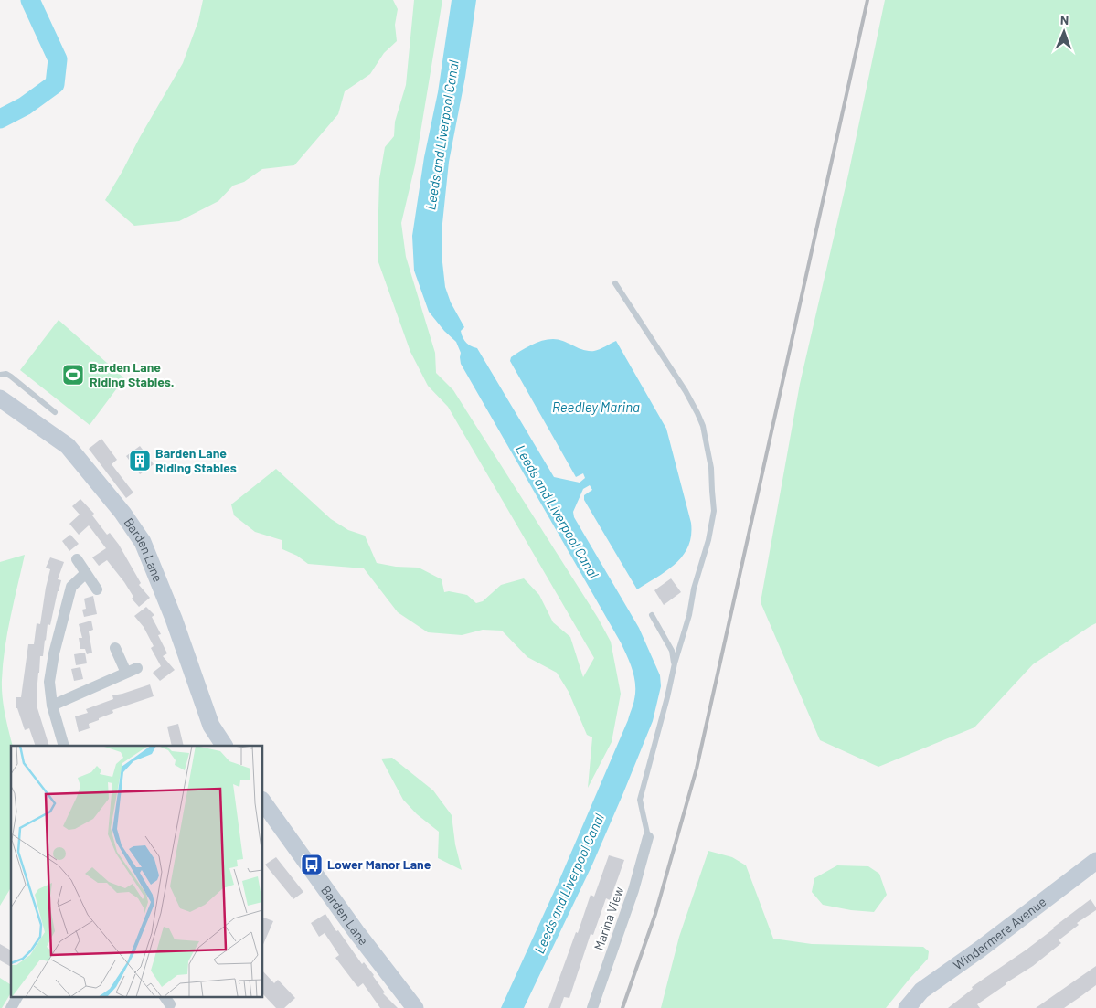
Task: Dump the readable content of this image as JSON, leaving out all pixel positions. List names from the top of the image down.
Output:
{
  "streets": {
    "street": ["Barden Lane", "Marina View", "Windermere Avenue"]
  },
  "water": ["Leeds and Liverpool Canal", "Reedley Marina"],
  "places": {
    "sports": ["Barden Lane Riding Stables."],
    "building": ["Barden Lane Riding Stables"],
    "bus stop": ["Lower Manor Lane"]
  },
  "north": "top"
}
